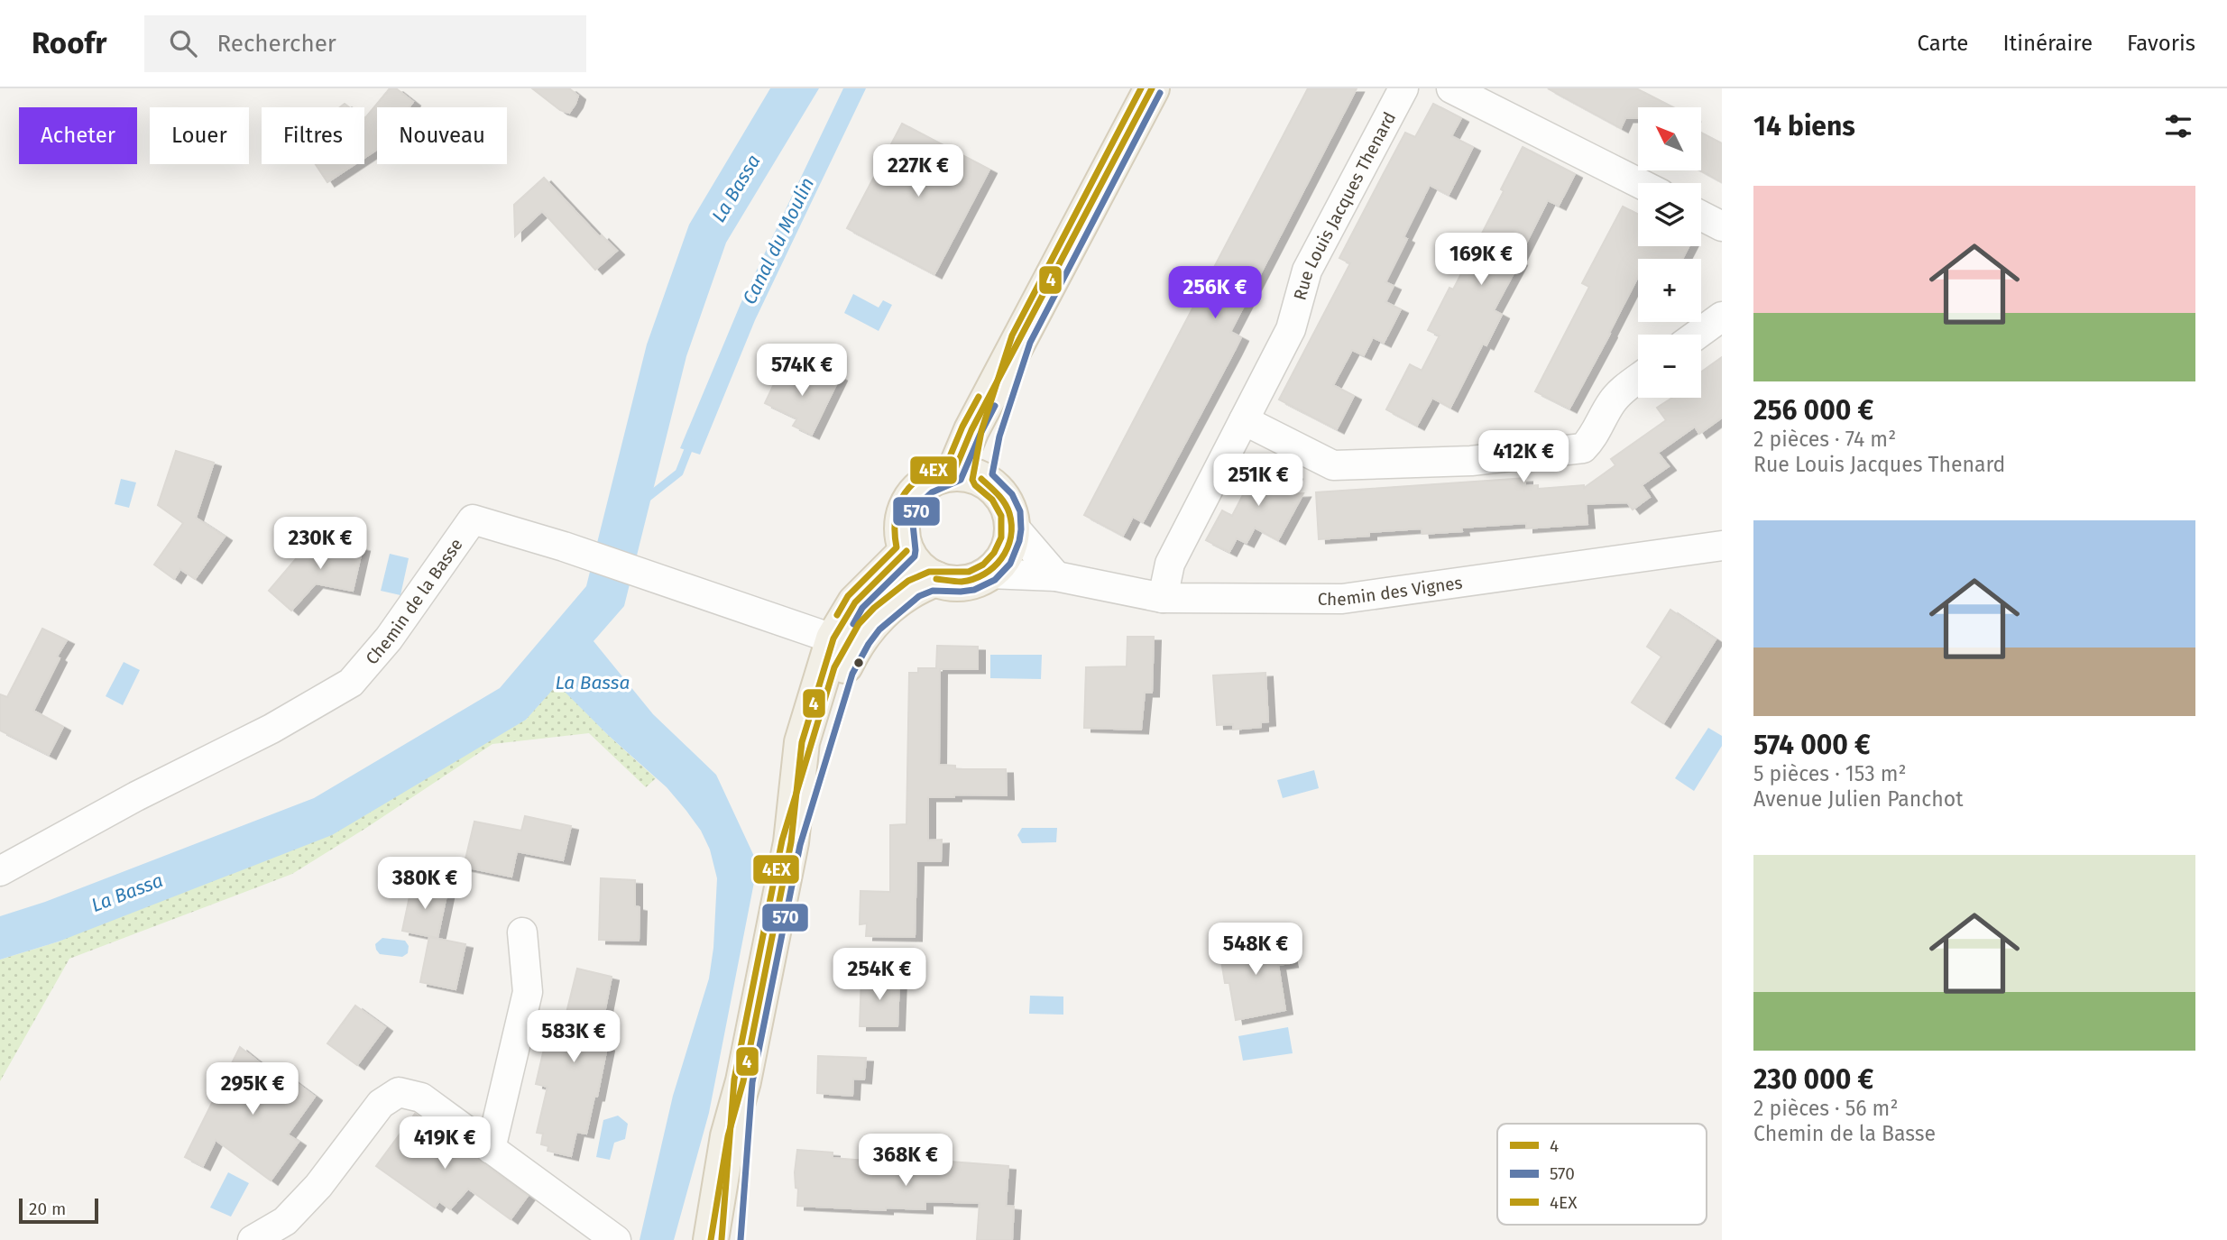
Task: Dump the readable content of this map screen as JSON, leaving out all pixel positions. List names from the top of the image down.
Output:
{
  "streets": {
    "street": ["Rue Louis Jacques Thenard", "Chemin des Vignes", "Chemin de la Basse"]
  },
  "crossings": [
    ["Rue Louis Jacques Thenard", "Chemin des Vignes"]
  ],
  "water": ["La Bassa", "Canal du Moulin"],
  "lines": ["transit line 4", "transit line 4EX", "transit line 570"],
  "legend": ["4", "570", "4EX"],
  "scale_bar": "20 m",
  "north": "top left",
  "page": {
    "header": "Roofr",
    "search": "Rechercher",
    "nav": ["Carte", "Itinéraire", "Favoris"],
    "heading": "14 biens",
    "map_buttons": ["+", "−"],
    "chip": [
      "Acheter",
      "Louer",
      "Filtres",
      "Nouveau"
    ],
    "price": [
      "227K €",
      "169K €",
      "256K €",
      "574K €",
      "412K €",
      "251K €",
      "230K €",
      "380K €",
      "548K €",
      "254K €",
      "583K €",
      "295K €",
      "419K €",
      "368K €"
    ],
    "list": [
      {
        "name": "256 000 €",
        "note": "2 pièces · 74 m² · Rue Louis Jacques Thenard"
      },
      {
        "name": "574 000 €",
        "note": "5 pièces · 153 m² · Avenue Julien Panchot"
      },
      {
        "name": "230 000 €",
        "note": "2 pièces · 56 m² · Chemin de la Basse"
      }
    ],
    "scale": "20 m"
  }
}
